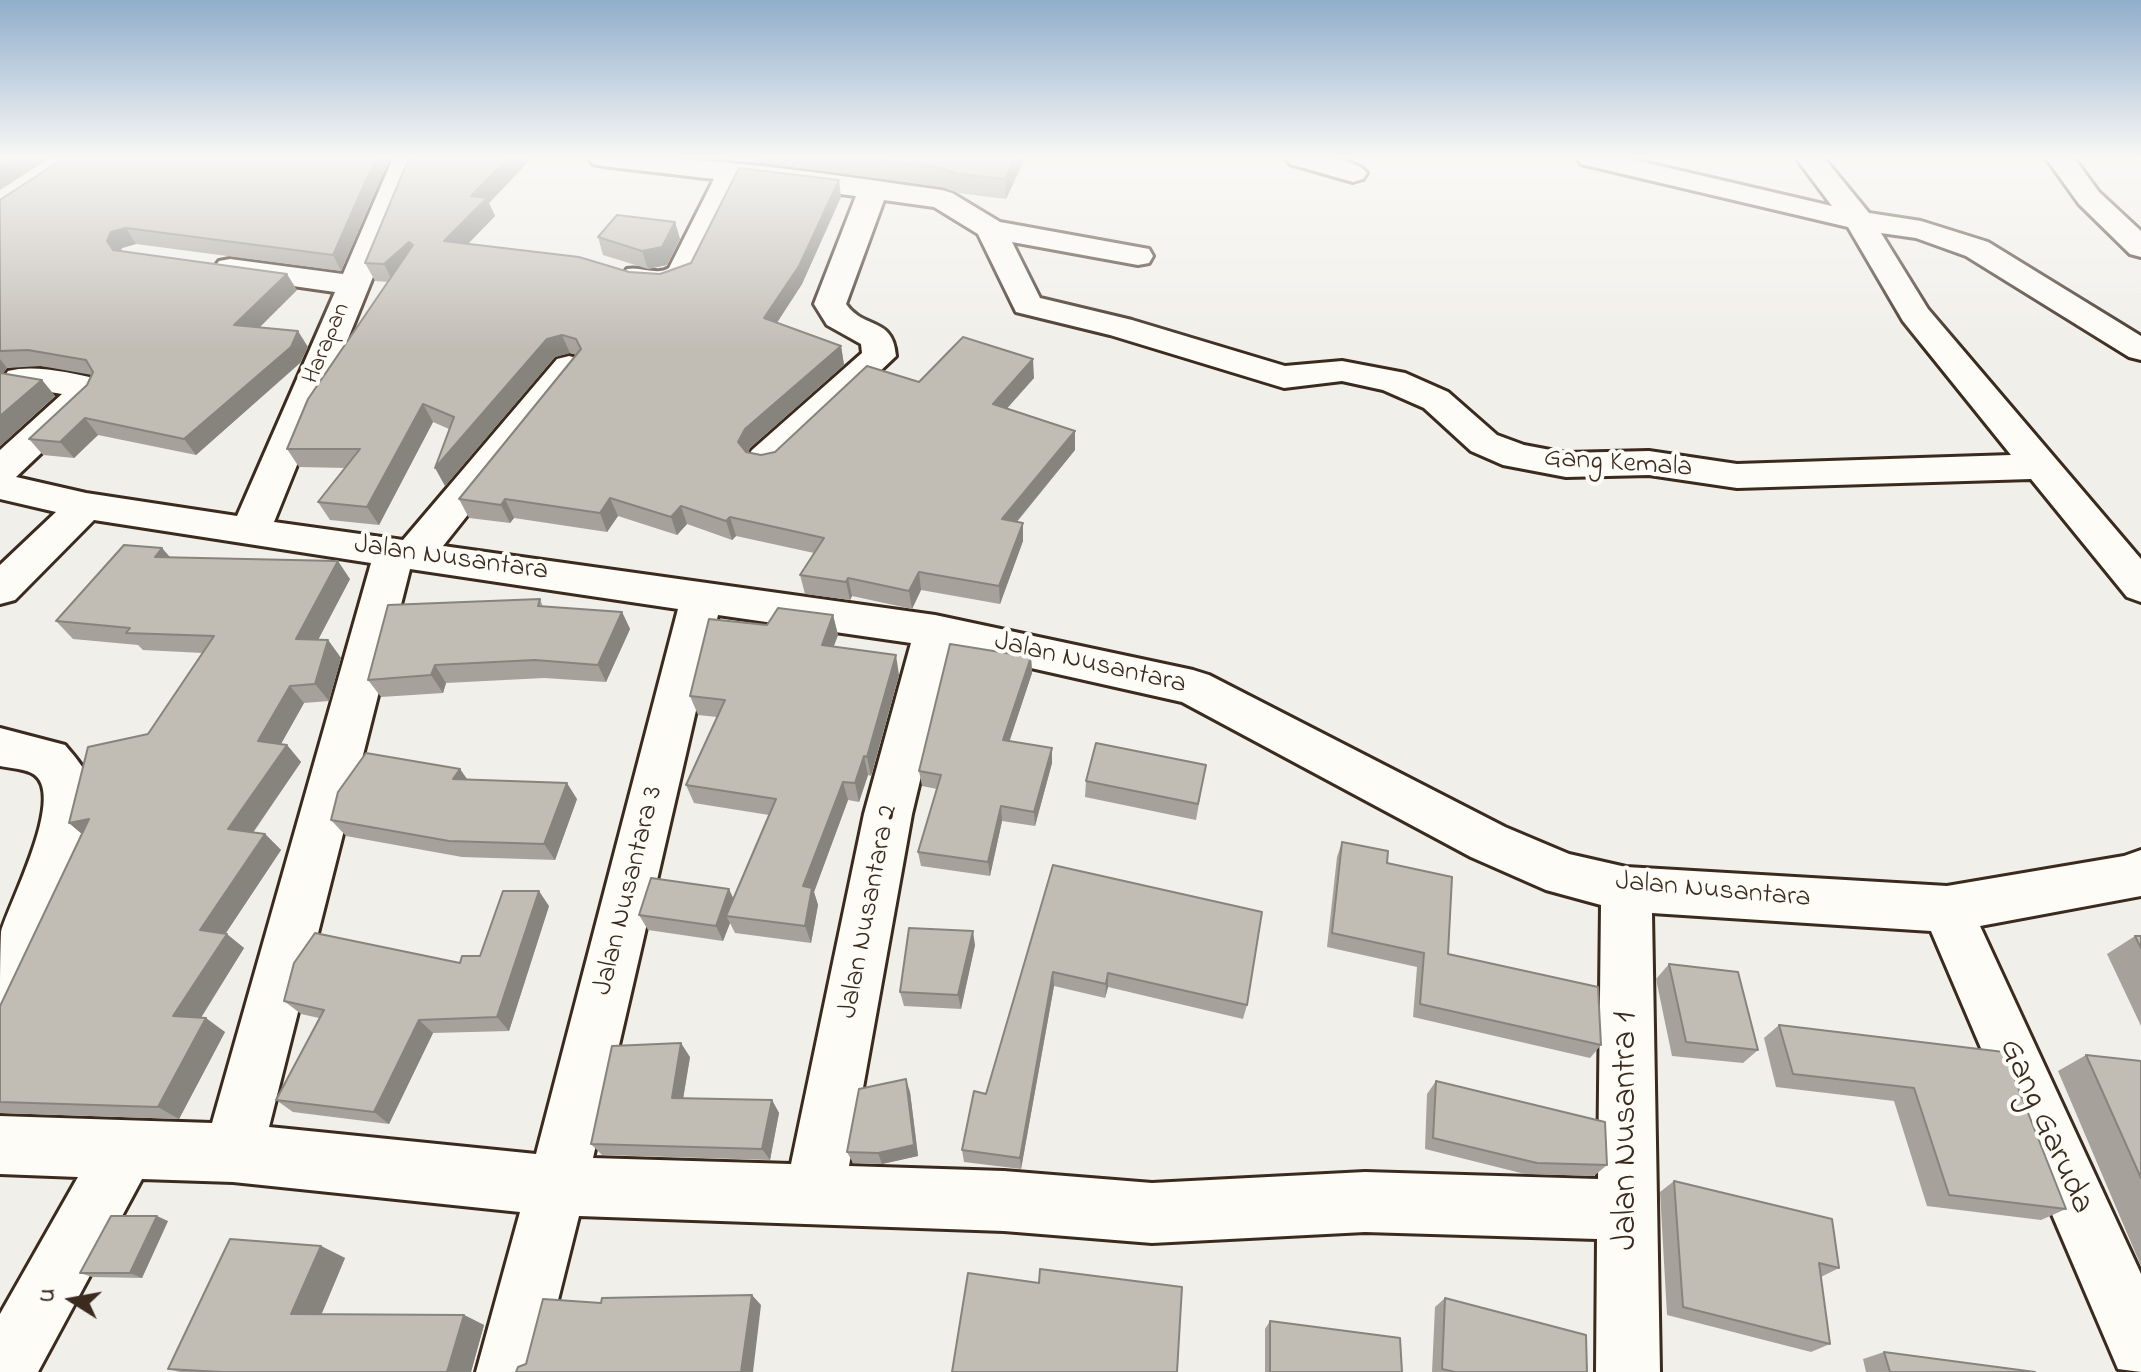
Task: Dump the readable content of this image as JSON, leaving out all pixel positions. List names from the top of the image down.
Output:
{
  "streets": {
    "street": [
      "Harapan",
      "Gang Kemala",
      "Jalan Nusantara",
      "Jalan Nusantara 3",
      "Jalan Nusantara 2",
      "Gang Garuda",
      "Jalan Nusantra 1"
    ]
  },
  "crossings": [
    ["Harapan", "Jalan Nusantara"],
    ["Jalan Nusantara", "Jalan Nusantara 3"],
    ["Jalan Nusantara", "Jalan Nusantara 2"],
    ["Jalan Nusantara", "Gang Garuda"],
    ["Jalan Nusantara", "Jalan Nusantra 1"]
  ],
  "north": "left"
}
